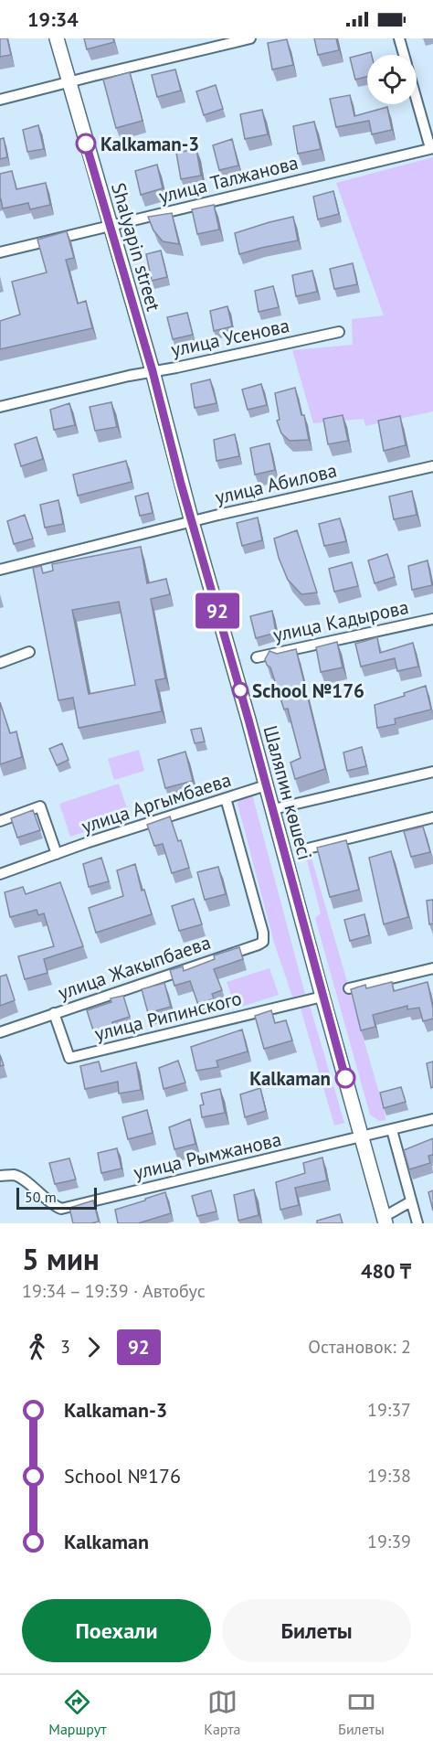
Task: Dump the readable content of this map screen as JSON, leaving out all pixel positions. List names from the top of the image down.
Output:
{
  "streets": {
    "main road": ["Shalyapin street", "Шаляпин көшесі"],
    "street": [
      "улица Талжанова",
      "улица Усенова",
      "улица Абилова",
      "улица Кадырова",
      "улица Аргымбаева",
      "улица Жакыпбаева",
      "улица Рипинского",
      "улица Рымжанова"
    ]
  },
  "crossings": [
    ["улица Талжанова", "Shalyapin street"],
    ["Shalyapin street", "улица Усенова"],
    ["Shalyapin street", "Шаляпин көшесі"],
    ["улица Усенова", "Шаляпин көшесі"],
    ["улица Абилова", "Шаляпин көшесі"],
    ["Шаляпин көшесі", "улица Аргымбаева"],
    ["Шаляпин көшесі", "улица Рипинского"],
    ["Шаляпин көшесі", "улица Рымжанова"],
    ["улица Аргымбаева", "улица Жакыпбаева"],
    ["улица Жакыпбаева", "улица Рипинского"]
  ],
  "places": ["Kalkaman-3", "School №176", "Kalkaman"],
  "lines": ["bus line 92"],
  "scale_bar": "50 m",
  "page": {
    "status": "19:34",
    "on_map": "92",
    "scale": "50 m",
    "heading": ["5 мин", "19:34 – 19:39 · Автобус", "480 ₸"],
    "legs": ["3", "92", "Остановок: 2"],
    "list": [
      {
        "name": "Kalkaman-3",
        "value": "19:37"
      },
      {
        "name": "School №176",
        "value": "19:38"
      },
      {
        "name": "Kalkaman",
        "value": "19:39"
      }
    ],
    "buttons": ["Поехали", "Билеты"],
    "tabs": ["Маршрут", "Карта", "Билеты"]
  }
}
